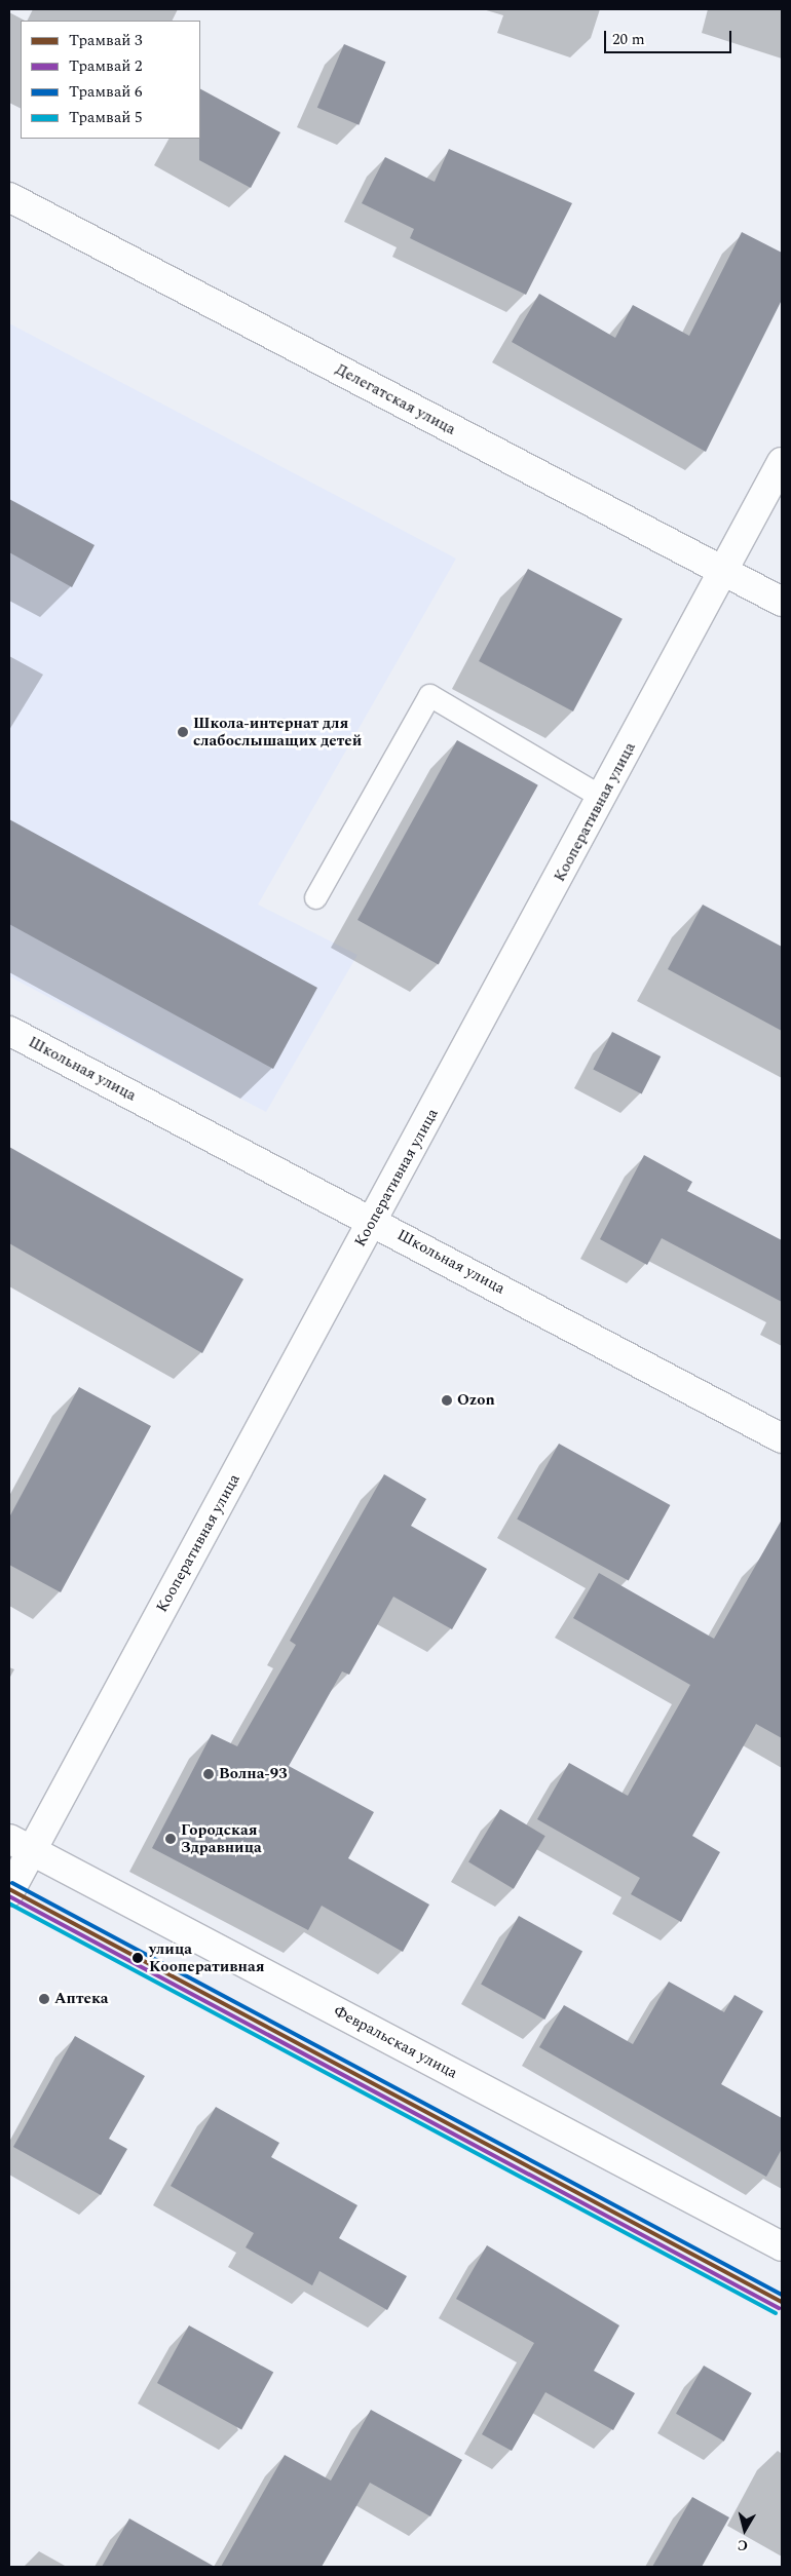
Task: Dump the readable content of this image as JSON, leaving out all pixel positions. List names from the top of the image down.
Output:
{
  "streets": {
    "street": [
      "Делегатская улица",
      "Кооперативная улица",
      "Школьная улица",
      "Февральская улица"
    ]
  },
  "crossings": [
    ["Делегатская улица", "Кооперативная улица"],
    ["Кооперативная улица", "Школьная улица"],
    ["Кооперативная улица", "Февральская улица"]
  ],
  "places": [
    "Школа-интернат для слабослышащих детей",
    "Ozon",
    "Волна-93",
    "Городская Здравница",
    "улица Кооперативная",
    "Аптека"
  ],
  "lines": [
    "tram line 6",
    "tram line 3",
    "tram line 2",
    "tram line 5"
  ],
  "legend": [
    "Трамвай 3",
    "Трамвай 2",
    "Трамвай 6",
    "Трамвай 5"
  ],
  "scale_bar": "20 m",
  "north": "bottom"
}
